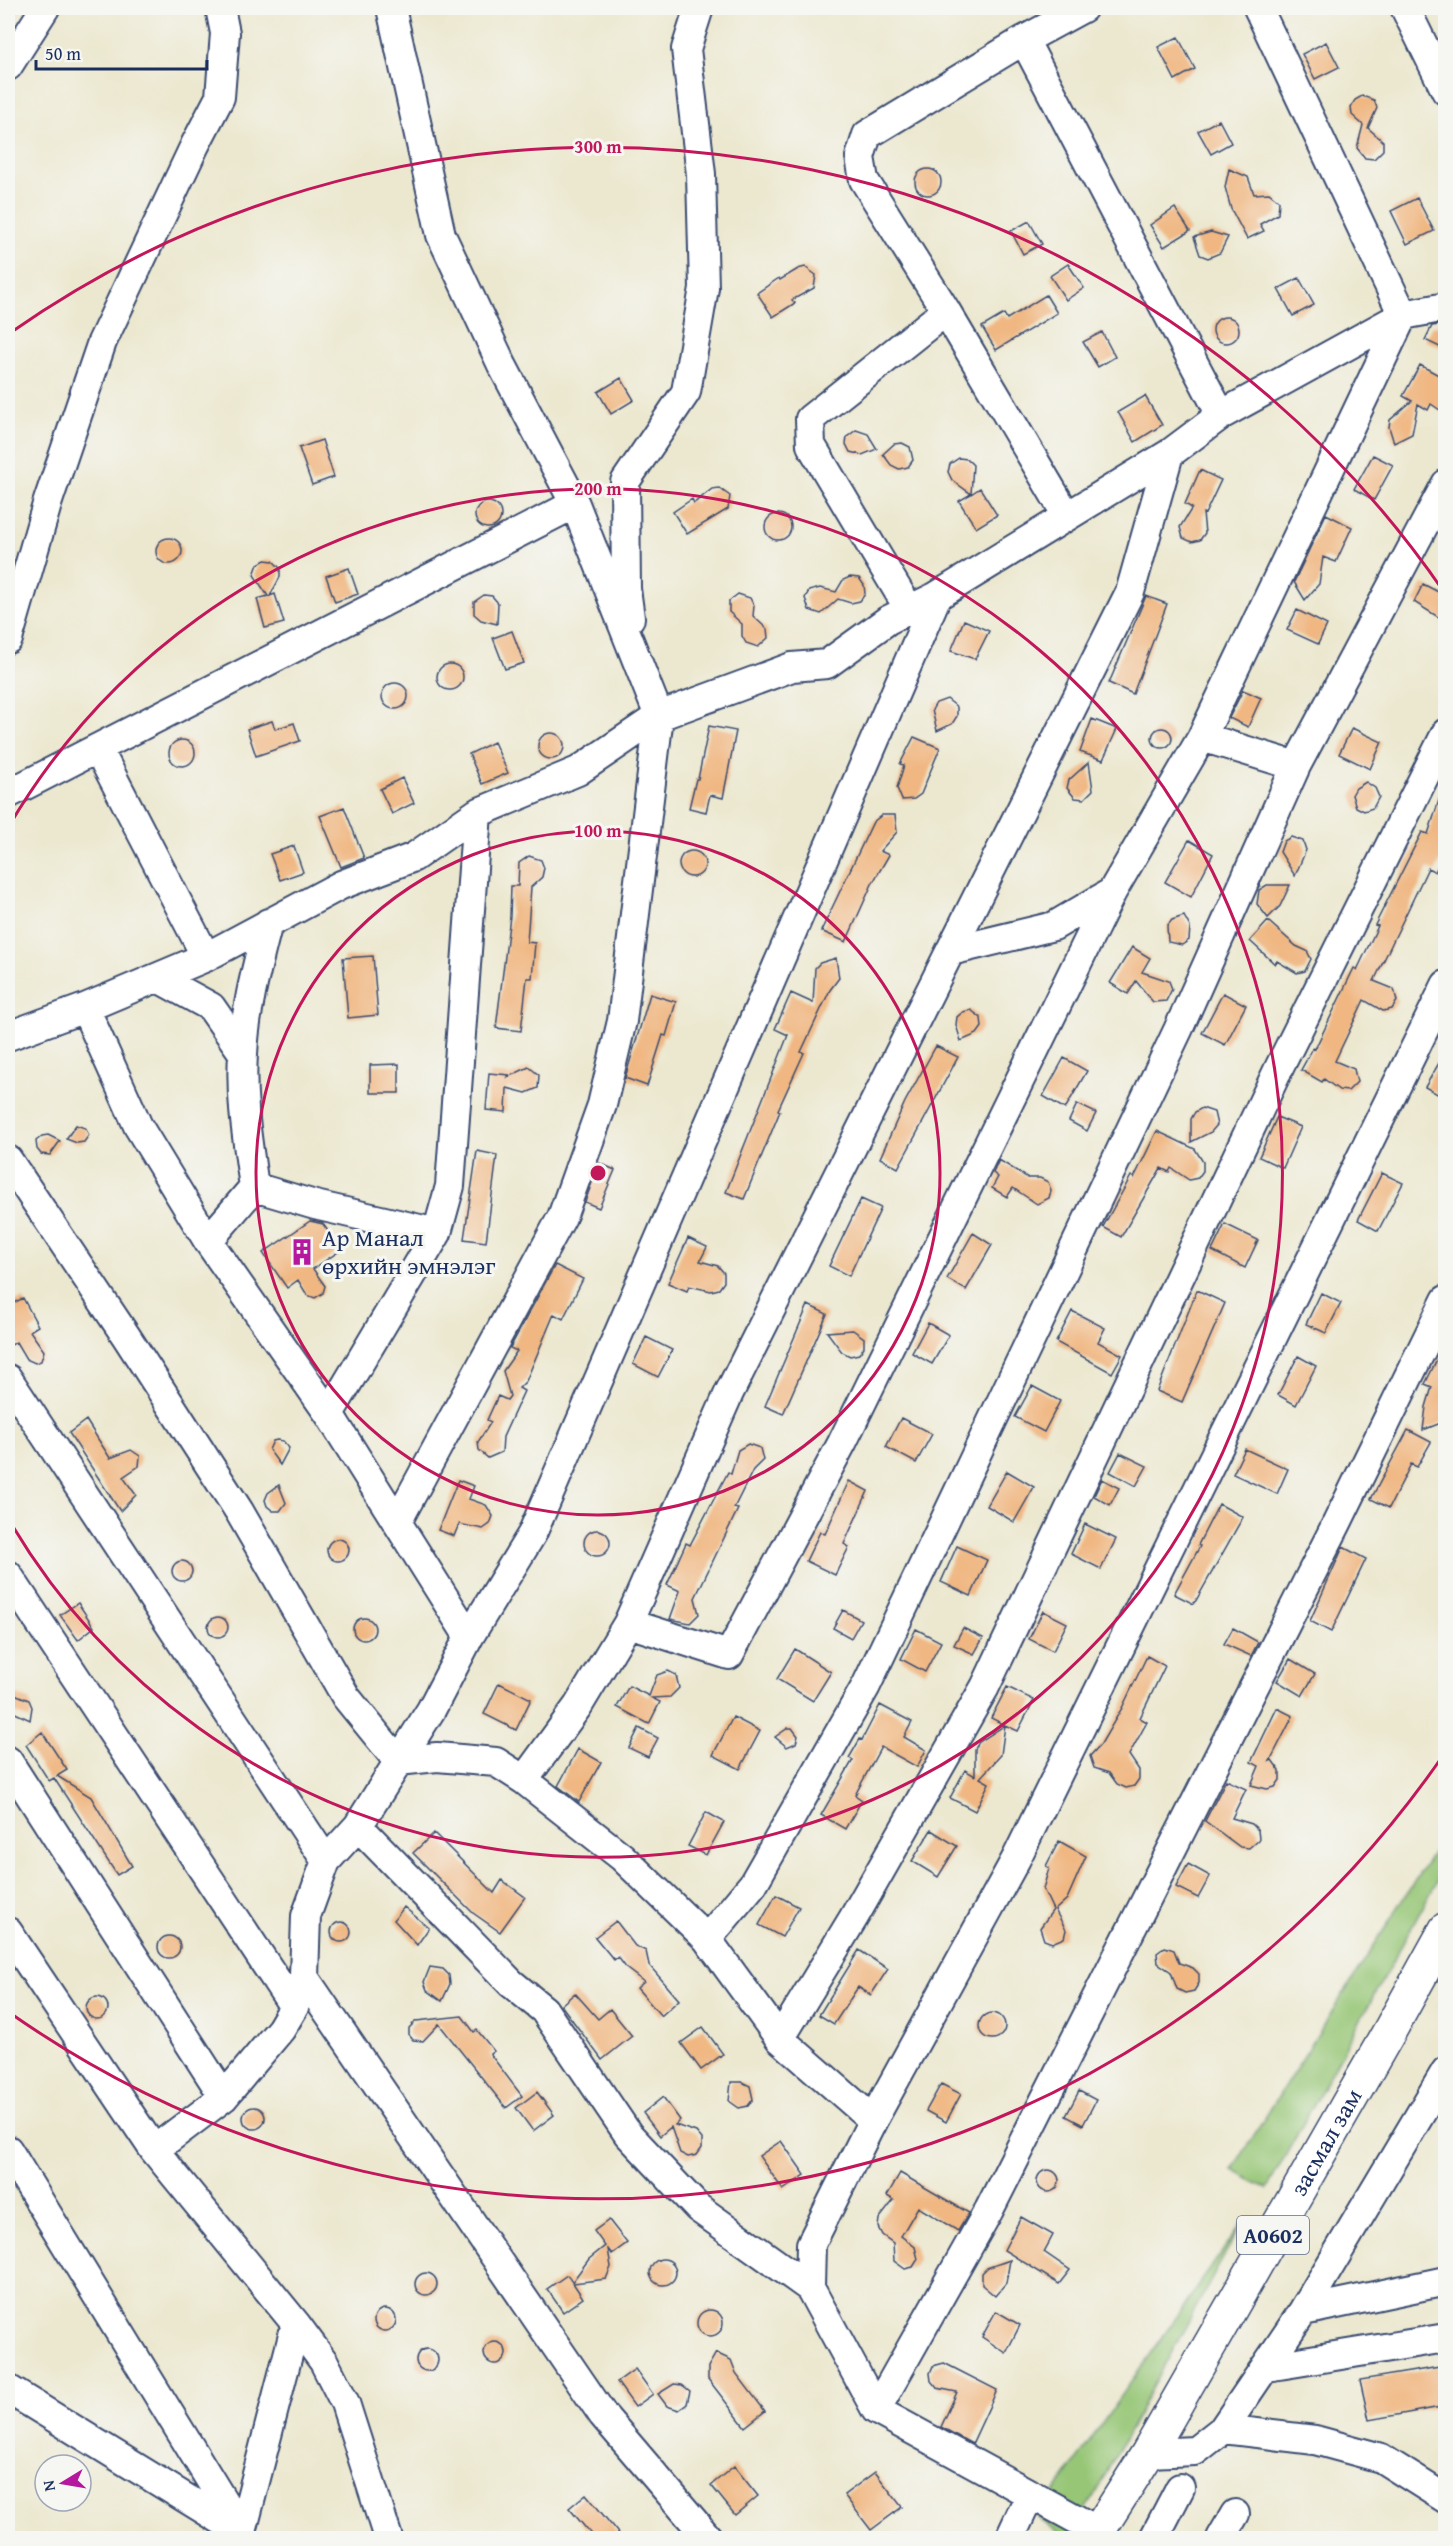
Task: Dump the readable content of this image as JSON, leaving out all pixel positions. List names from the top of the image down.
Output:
{
  "streets": {
    "highway": ["засмал зам", "A0602"]
  },
  "places": {
    "building": ["Ар Манал өрхийн эмнэлэг"]
  },
  "scale_bar": "50 m",
  "north": "left",
  "rings": ["300 m", "200 m", "100 m"]
}
